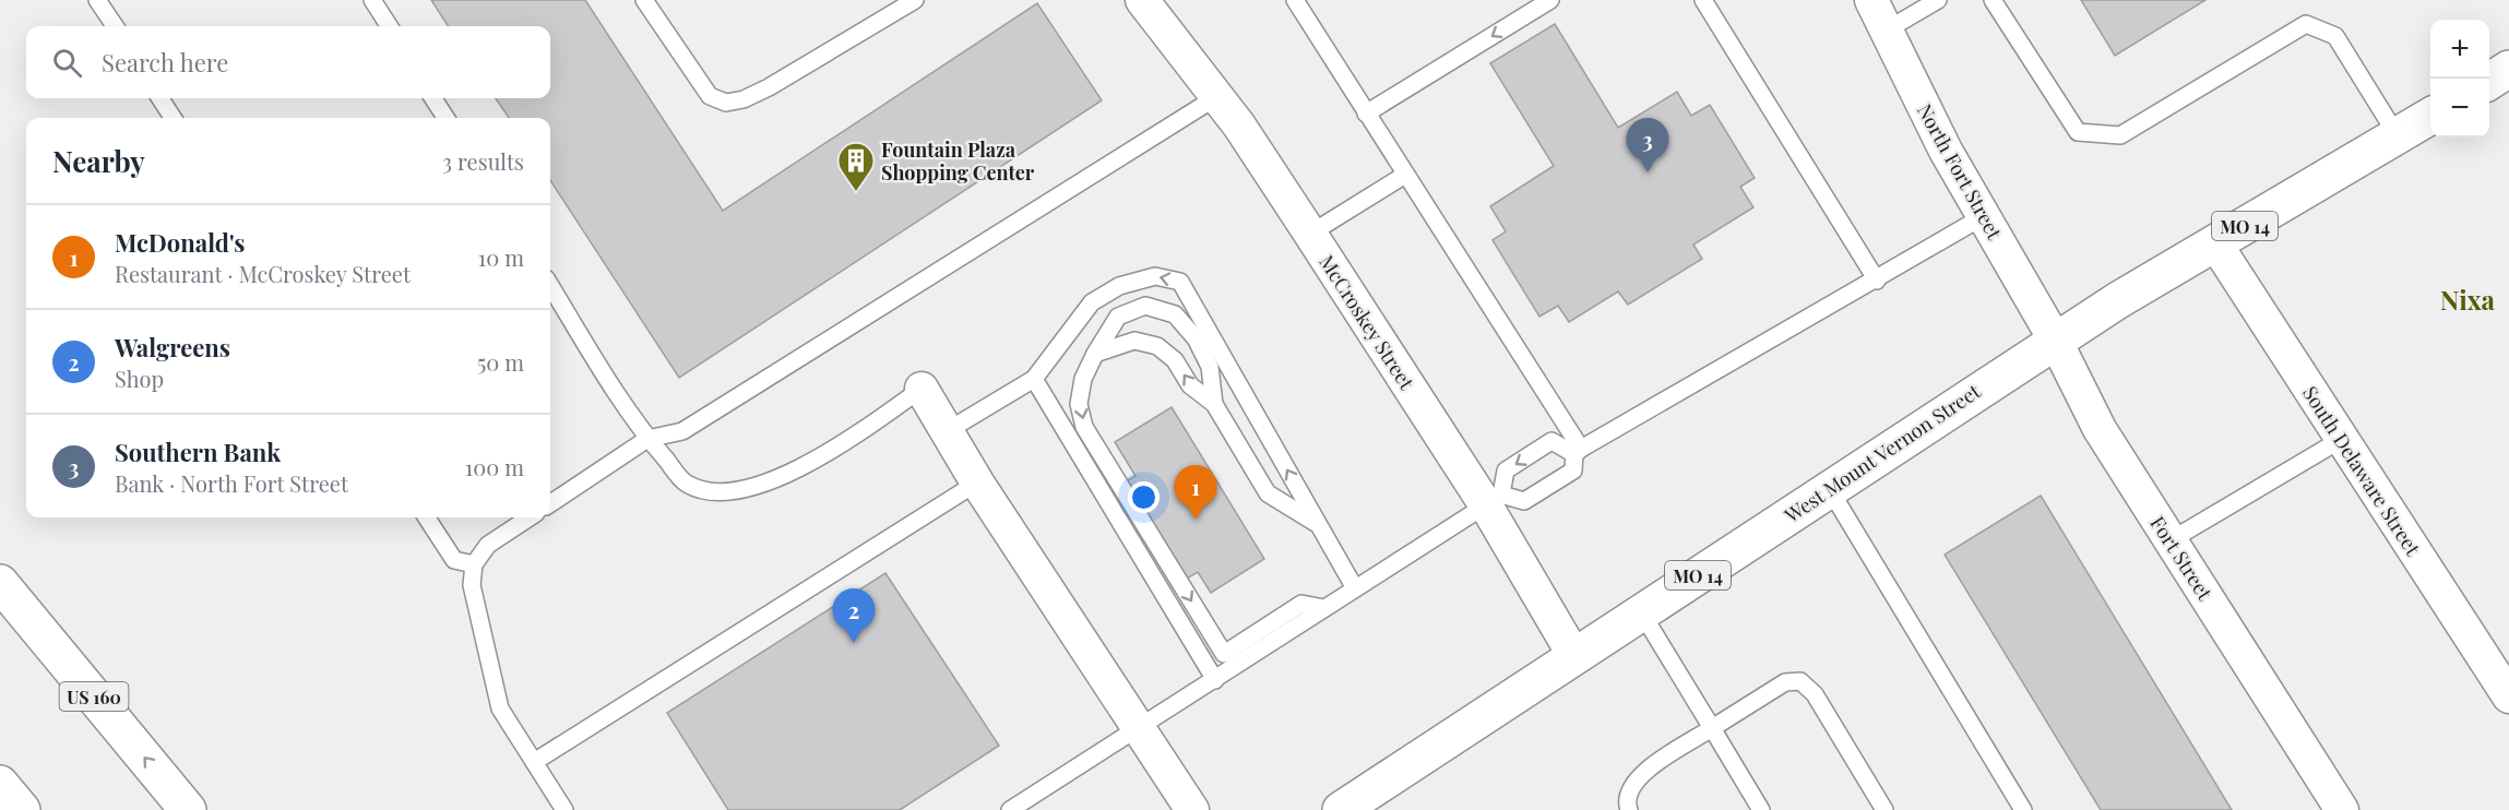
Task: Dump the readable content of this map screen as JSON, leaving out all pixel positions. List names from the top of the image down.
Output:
{
  "streets": {
    "main road": ["MO 14", "West Mount Vernon Street", "US 160"],
    "street": [
      "North Fort Street",
      "McCroskey Street",
      "South Delaware Street",
      "Fort Street"
    ]
  },
  "crossings": [
    ["North Fort Street", "West Mount Vernon Street"],
    ["North Fort Street", "Fort Street"],
    ["McCroskey Street", "West Mount Vernon Street"],
    ["West Mount Vernon Street", "South Delaware Street"],
    ["West Mount Vernon Street", "Fort Street"]
  ],
  "districts": ["Nixa"],
  "places": {
    "building": ["Fountain Plaza Shopping Center"]
  },
  "page": {
    "map_buttons": ["+", "−"],
    "search": "Search here",
    "pins": ["3", "1", "2"],
    "heading": ["Nearby", "3 results"],
    "list": [
      {
        "mark": "1",
        "name": "McDonald's",
        "note": "Restaurant · McCroskey Street",
        "value": "10 m"
      },
      {
        "mark": "2",
        "name": "Walgreens",
        "note": "Shop",
        "value": "50 m"
      },
      {
        "mark": "3",
        "name": "Southern Bank",
        "note": "Bank · North Fort Street",
        "value": "100 m"
      }
    ]
  }
}
